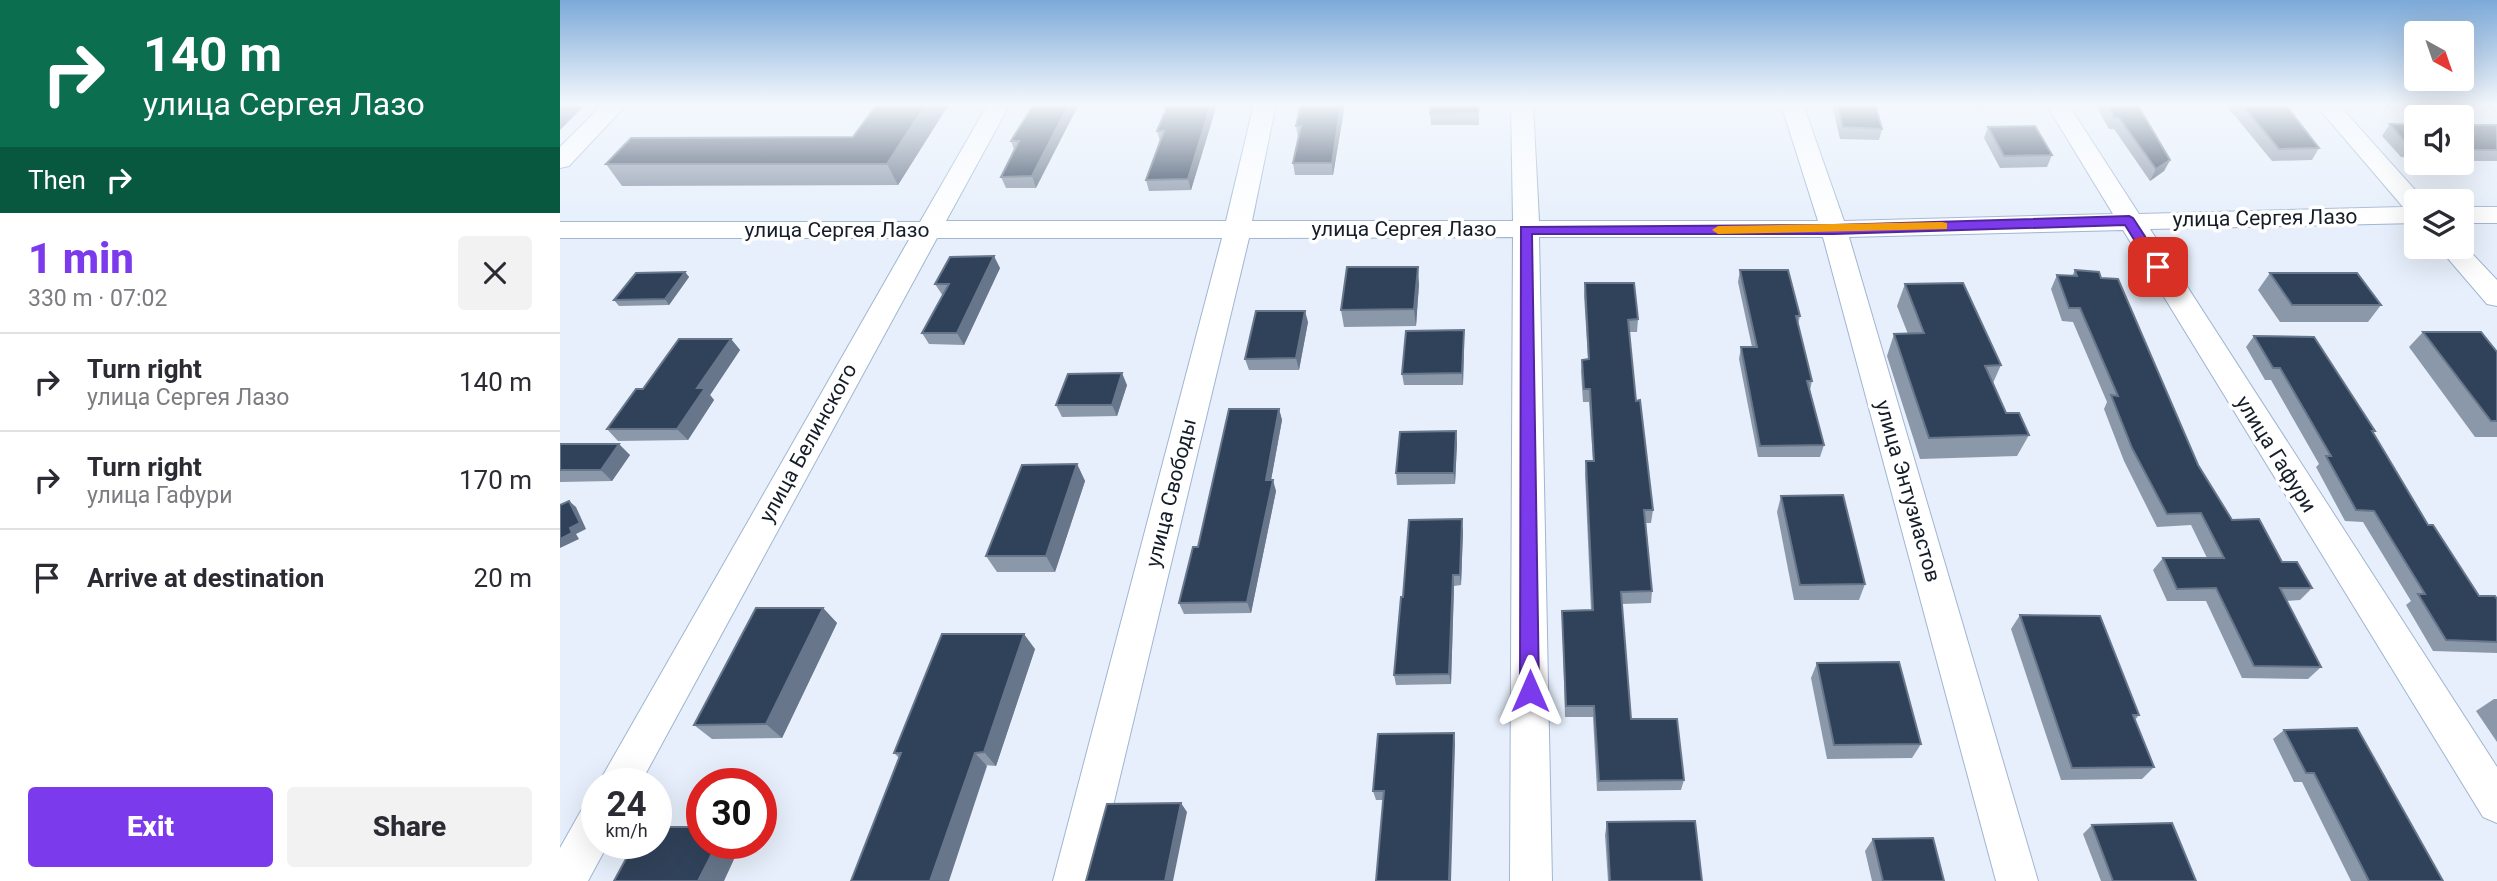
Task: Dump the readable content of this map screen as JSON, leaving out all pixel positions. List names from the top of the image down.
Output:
{
  "streets": {
    "street": [
      "улица Сергея Лазо",
      "улица Белинского",
      "улица Гафури",
      "улица Энтузиастов",
      "улица Свободы"
    ]
  },
  "crossings": [
    ["улица Сергея Лазо", "улица Белинского"],
    ["улица Сергея Лазо", "улица Гафури"],
    ["улица Сергея Лазо", "улица Энтузиастов"],
    ["улица Сергея Лазо", "улица Свободы"]
  ],
  "north": "bottom right",
  "page": {
    "turn": ["140 m", "улица Сергея Лазо"],
    "then": "Then",
    "heading": ["1 min", "330 m · 07:02"],
    "list": [
      {
        "name": "Turn right",
        "note": "улица Сергея Лазо",
        "value": "140 m"
      },
      {
        "name": "Turn right",
        "note": "улица Гафури",
        "value": "170 m"
      },
      {
        "name": "Arrive at destination",
        "value": "20 m"
      }
    ],
    "speed": "24 km/h",
    "limit": "30",
    "buttons": ["Exit", "Share"]
  }
}
